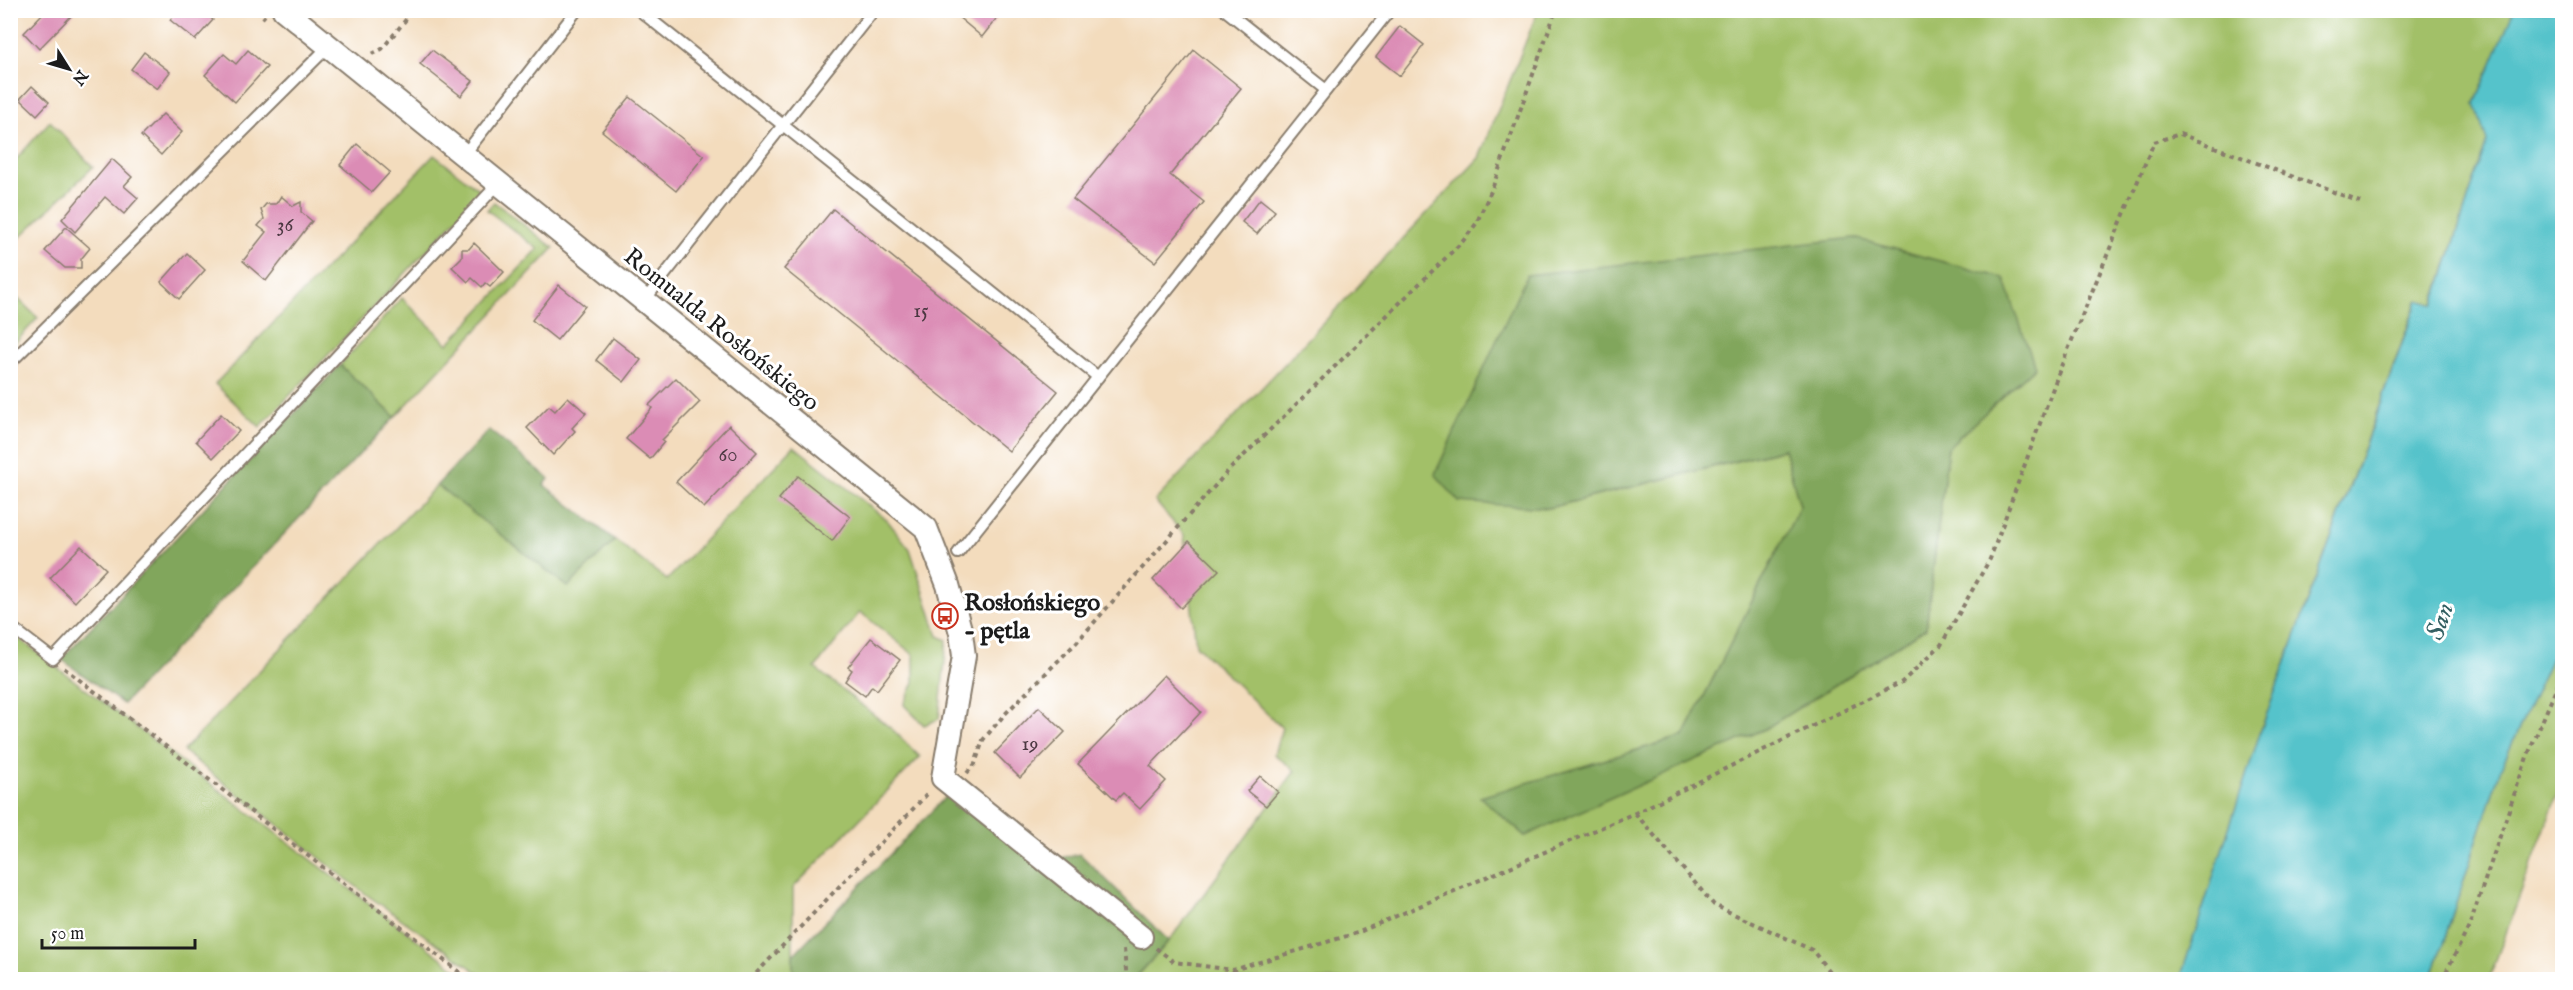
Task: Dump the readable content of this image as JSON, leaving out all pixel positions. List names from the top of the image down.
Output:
{
  "streets": {
    "street": ["Romualda Rosłońskiego"]
  },
  "water": ["San"],
  "places": {
    "bus stop": ["Rosłońskiego - pętla"]
  },
  "house_numbers": [
    "36",
    "15",
    "60",
    "19"
  ],
  "scale_bar": "50 m",
  "north": "bottom right"
}
